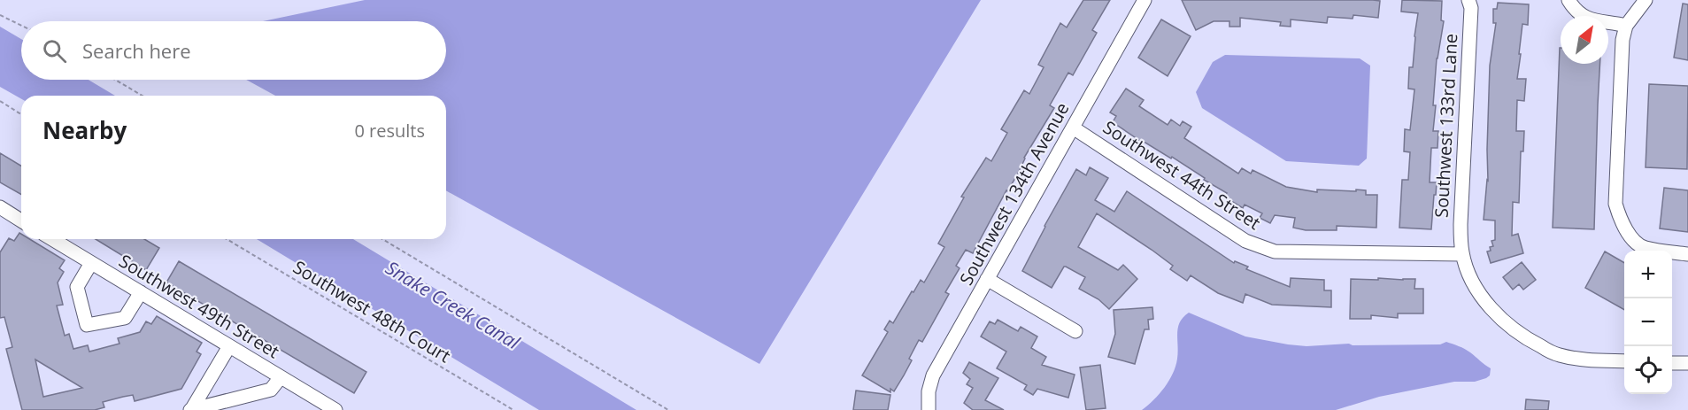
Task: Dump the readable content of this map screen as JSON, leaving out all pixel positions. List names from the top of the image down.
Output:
{
  "streets": {
    "street": [
      "Southwest 133rd Lane",
      "Southwest 44th Street",
      "Southwest 134th Avenue",
      "Southwest 49th Street"
    ],
    "path": ["Southwest 48th Court"]
  },
  "crossings": [
    ["Southwest 133rd Lane", "Southwest 44th Street"],
    ["Southwest 44th Street", "Southwest 134th Avenue"]
  ],
  "water": ["Snake Creek Canal"],
  "north": "top right",
  "page": {
    "search": "Search here",
    "heading": ["Nearby", "0 results"],
    "map_buttons": ["+", "−"]
  }
}
